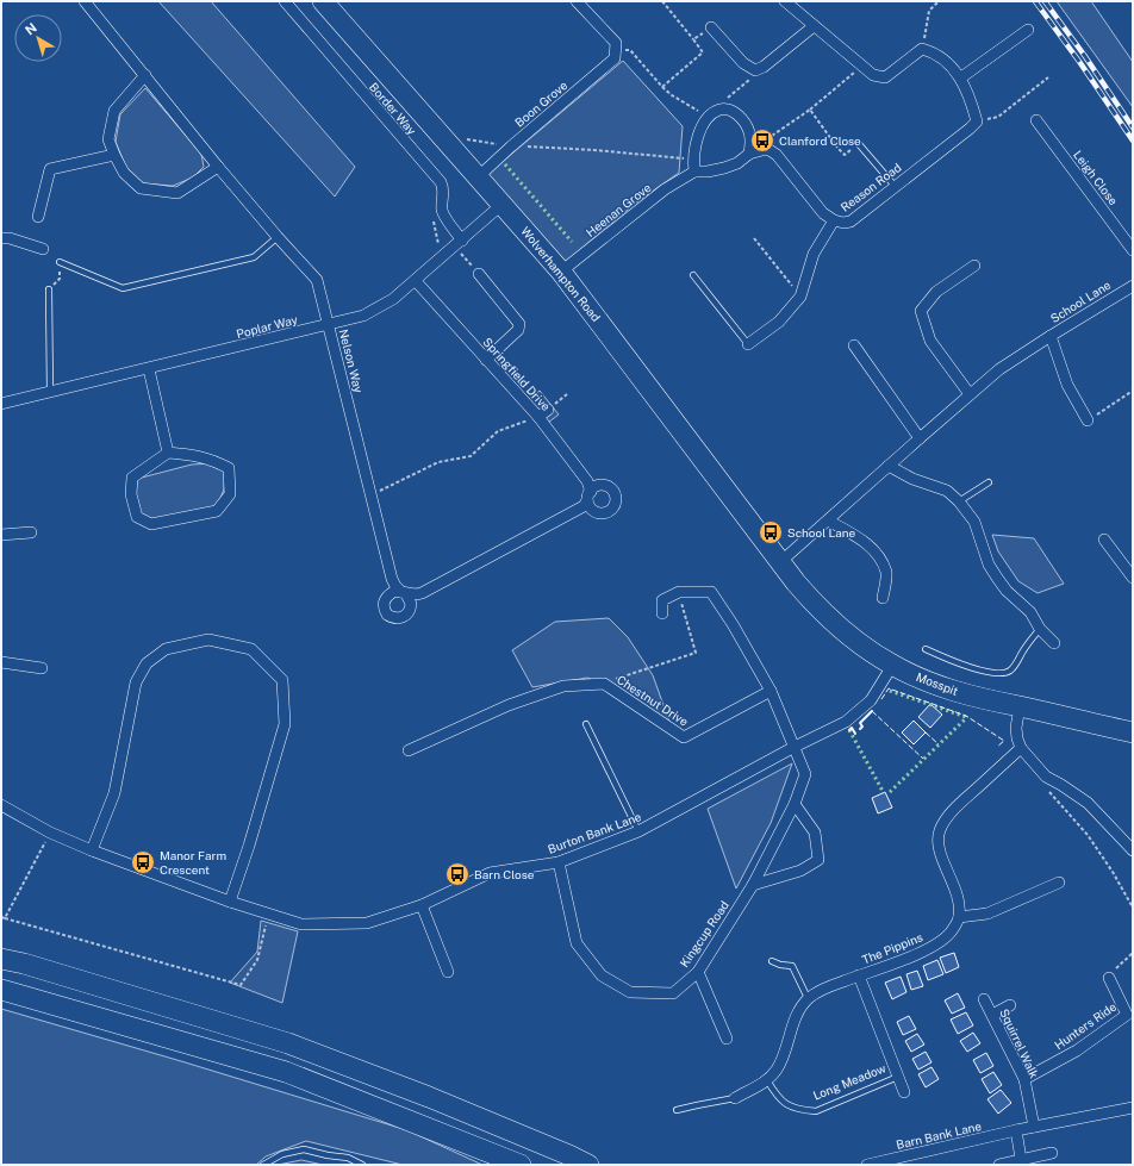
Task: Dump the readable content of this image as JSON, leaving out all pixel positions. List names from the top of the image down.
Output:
{
  "streets": {
    "highway": ["Wolverhampton Road", "Mosspit"],
    "street": [
      "Boon Grove",
      "Border Way",
      "Leigh Close",
      "Reason Road",
      "Heenan Grove",
      "School Lane",
      "Poplar Way",
      "Nelson Way",
      "Springfield Drive",
      "Chestnut Drive",
      "Burton Bank Lane",
      "Kingcup Road",
      "The Pippins",
      "Hunters Ride",
      "Squirrel Walk",
      "Long Meadow",
      "Barn Bank Lane"
    ]
  },
  "crossings": [
    ["Boon Grove", "Wolverhampton Road"],
    ["Border Way", "Poplar Way"],
    ["Heenan Grove", "Wolverhampton Road"],
    ["Wolverhampton Road", "School Lane"],
    ["Wolverhampton Road", "Poplar Way"],
    ["Wolverhampton Road", "Mosspit"],
    ["School Lane", "Mosspit"],
    ["Poplar Way", "Nelson Way"],
    ["Poplar Way", "Springfield Drive"],
    ["Nelson Way", "Springfield Drive"],
    ["Mosspit", "Burton Bank Lane"],
    ["Chestnut Drive", "Kingcup Road"],
    ["Burton Bank Lane", "Kingcup Road"],
    ["The Pippins", "Long Meadow"],
    ["Hunters Ride", "Squirrel Walk"],
    ["Squirrel Walk", "Barn Bank Lane"]
  ],
  "places": {
    "bus stop": [
      "Clanford Close",
      "School Lane",
      "Manor Farm Crescent",
      "Barn Close"
    ]
  },
  "north": "top left"
}
